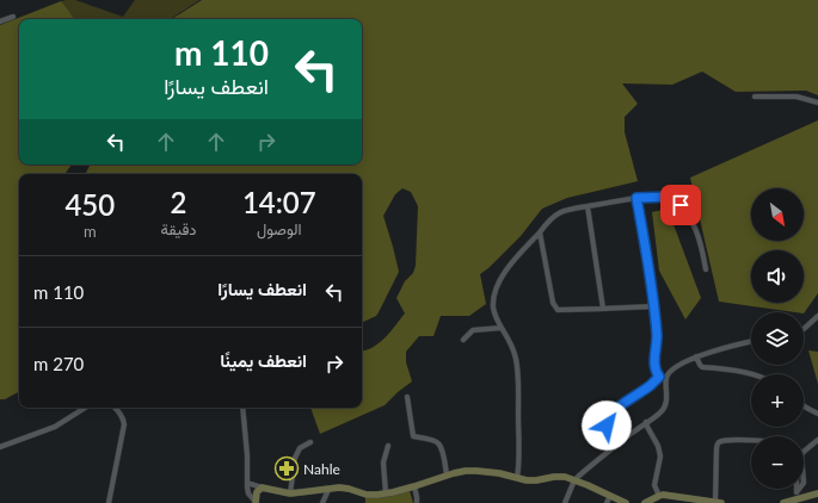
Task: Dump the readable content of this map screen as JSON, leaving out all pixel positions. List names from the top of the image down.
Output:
{
  "places": {
    "pharmacy": ["Nahle"]
  },
  "north": "bottom right",
  "page": {
    "turn": ["110 m", "انعطف يسارًا"],
    "eta": [
      "14:07",
      "الوصول",
      "2",
      "دقيقة",
      "450",
      "m"
    ],
    "map_buttons": ["+", "−"],
    "list": [
      {
        "name": "انعطف يسارًا",
        "value": "110 m"
      },
      {
        "name": "انعطف يمينًا",
        "value": "270 m"
      }
    ]
  }
}
